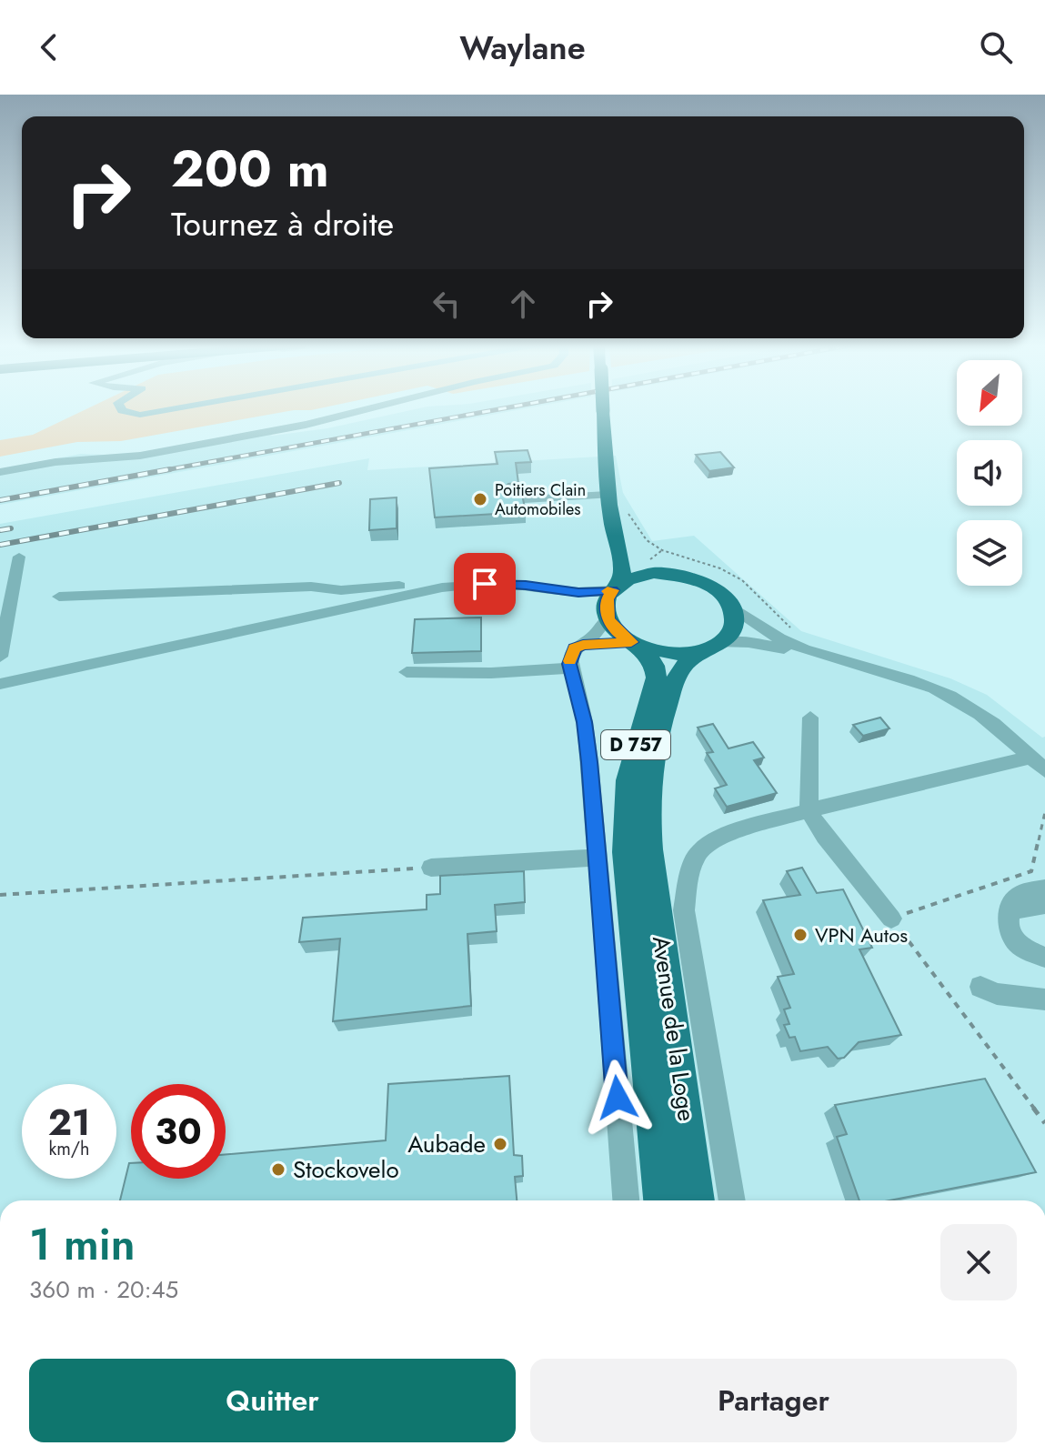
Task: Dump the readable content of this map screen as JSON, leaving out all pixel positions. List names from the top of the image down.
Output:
{
  "streets": {
    "main road": ["D 757", "Avenue de la Loge"]
  },
  "crossings": [
    ["D 757", "Avenue de la Loge"]
  ],
  "places": [
    "Poitiers Clain Automobiles",
    "VPN Autos",
    "Aubade",
    "Stockovelo"
  ],
  "north": "bottom left",
  "page": {
    "header": "Waylane",
    "turn": ["200 m", "Tournez à droite"],
    "speed": "21 km/h",
    "limit": "30",
    "heading": ["1 min", "360 m · 20:45"],
    "buttons": ["Quitter", "Partager"]
  }
}
